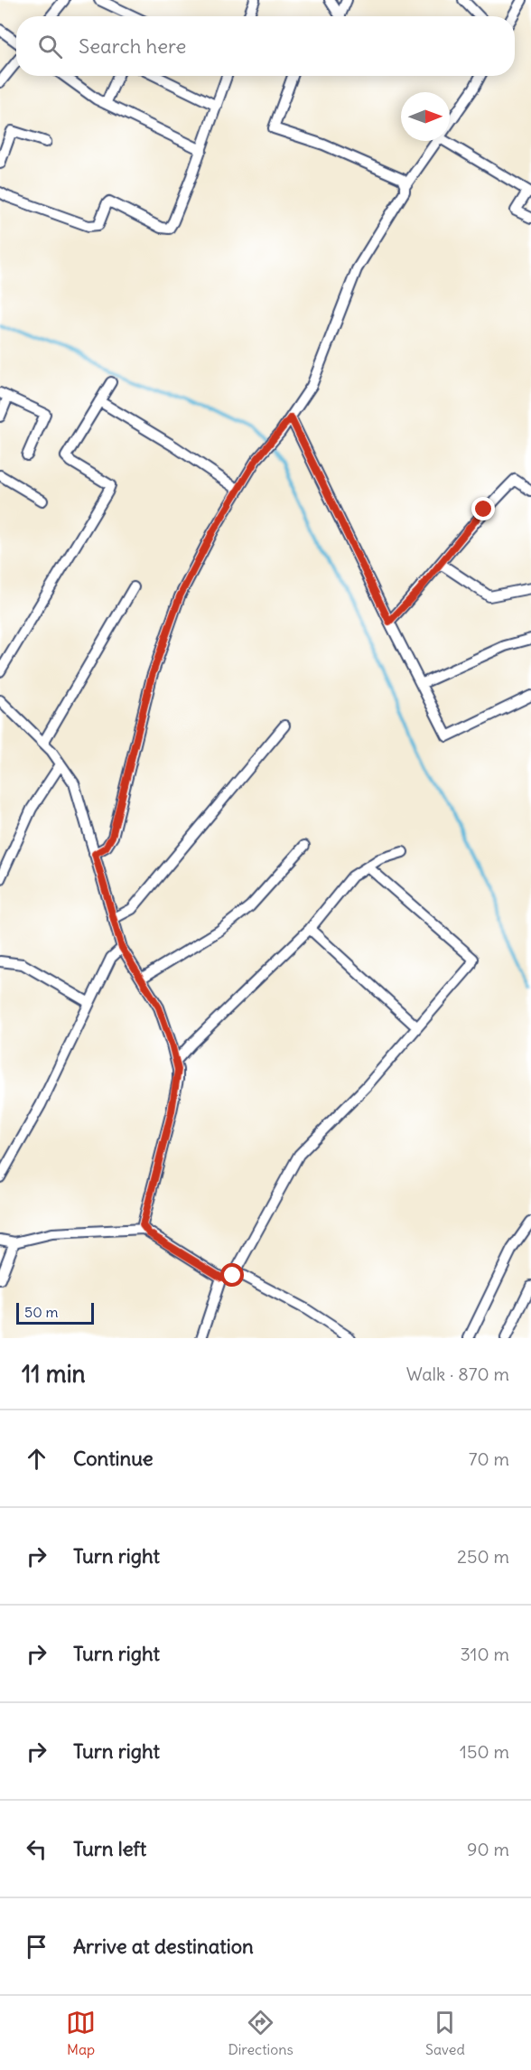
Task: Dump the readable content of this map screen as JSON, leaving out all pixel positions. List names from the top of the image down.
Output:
{
  "scale_bar": "50 m",
  "north": "right",
  "page": {
    "search": "Search here",
    "scale": "50 m",
    "heading": ["11 min", "Walk · 870 m"],
    "list": [
      ["Continue", "70 m"],
      ["Turn right", "250 m"],
      ["Turn right", "310 m"],
      ["Turn right", "150 m"],
      ["Turn left", "90 m"],
      "Arrive at destination"
    ],
    "nav": ["Map", "Directions", "Saved"]
  }
}
